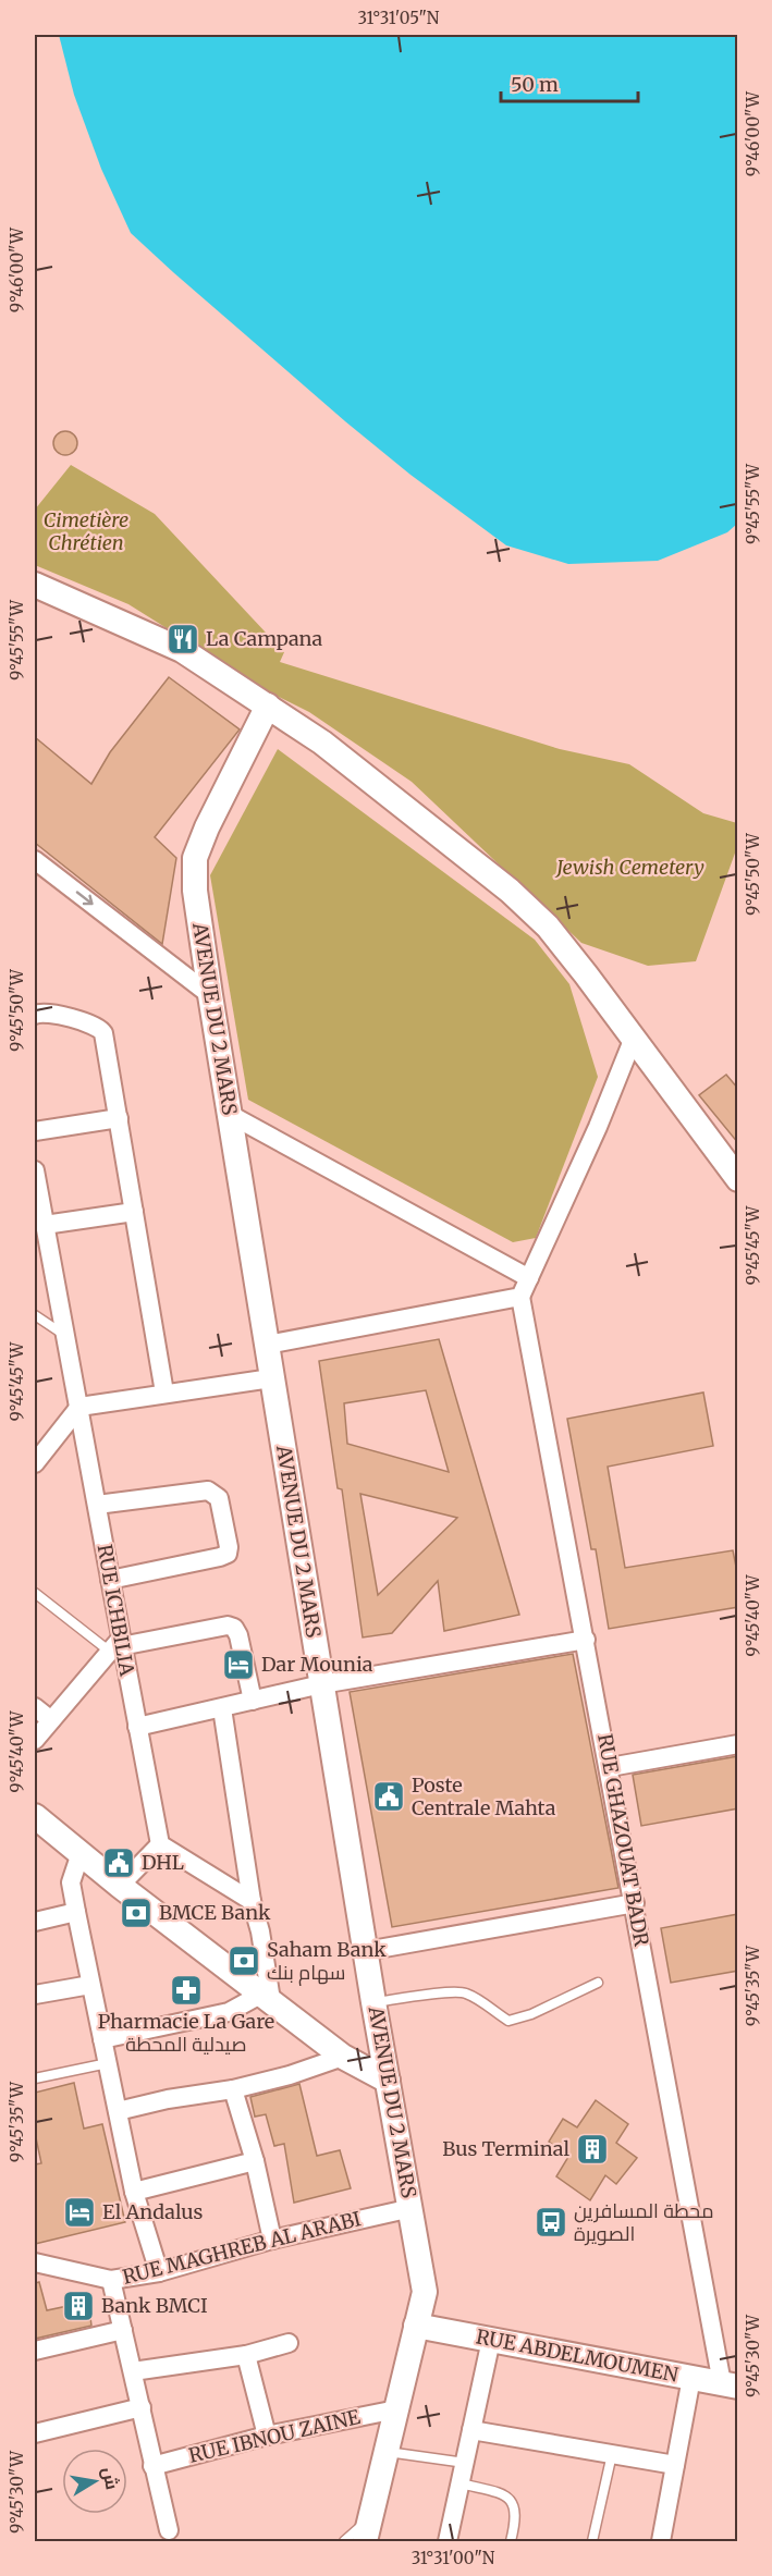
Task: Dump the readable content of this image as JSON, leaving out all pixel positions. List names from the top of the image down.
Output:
{
  "streets": {
    "street": [
      "AVENUE DU 2 MARS",
      "RUE ICHBILIA",
      "RUE GHAZOUAT BADR",
      "RUE MAGHREB AL ARABI",
      "RUE ABDELMOUMEN",
      "RUE IBNOU ZAINE"
    ]
  },
  "crossings": [
    ["AVENUE DU 2 MARS", "RUE MAGHREB AL ARABI"],
    ["AVENUE DU 2 MARS", "RUE ABDELMOUMEN"],
    ["AVENUE DU 2 MARS", "RUE IBNOU ZAINE"],
    ["RUE GHAZOUAT BADR", "RUE ABDELMOUMEN"]
  ],
  "parks": ["Cimetière Chrétien", "Jewish Cemetery"],
  "places": {
    "restaurant": ["La Campana"],
    "hotel": ["Dar Mounia", "El Andalus"],
    "public building": ["Poste Centrale Mahta", "DHL"],
    "bank": ["BMCE Bank", "Saham Bank سهام بنك"],
    "pharmacy": ["Pharmacie La Gare صيدلية المحطة"],
    "building": ["Bus Terminal", "Bank BMCI"],
    "bus stop": ["محطة المسافرين الصويرة"]
  },
  "scale_bar": "50 m",
  "north": "right",
  "coordinates": [
    "31°31'05\"N",
    "9°46'00\"W",
    "9°45'55\"W",
    "9°45'50\"W",
    "9°45'45\"W",
    "9°45'40\"W",
    "9°45'35\"W",
    "9°45'30\"W",
    "31°31'00\"N"
  ]
}
